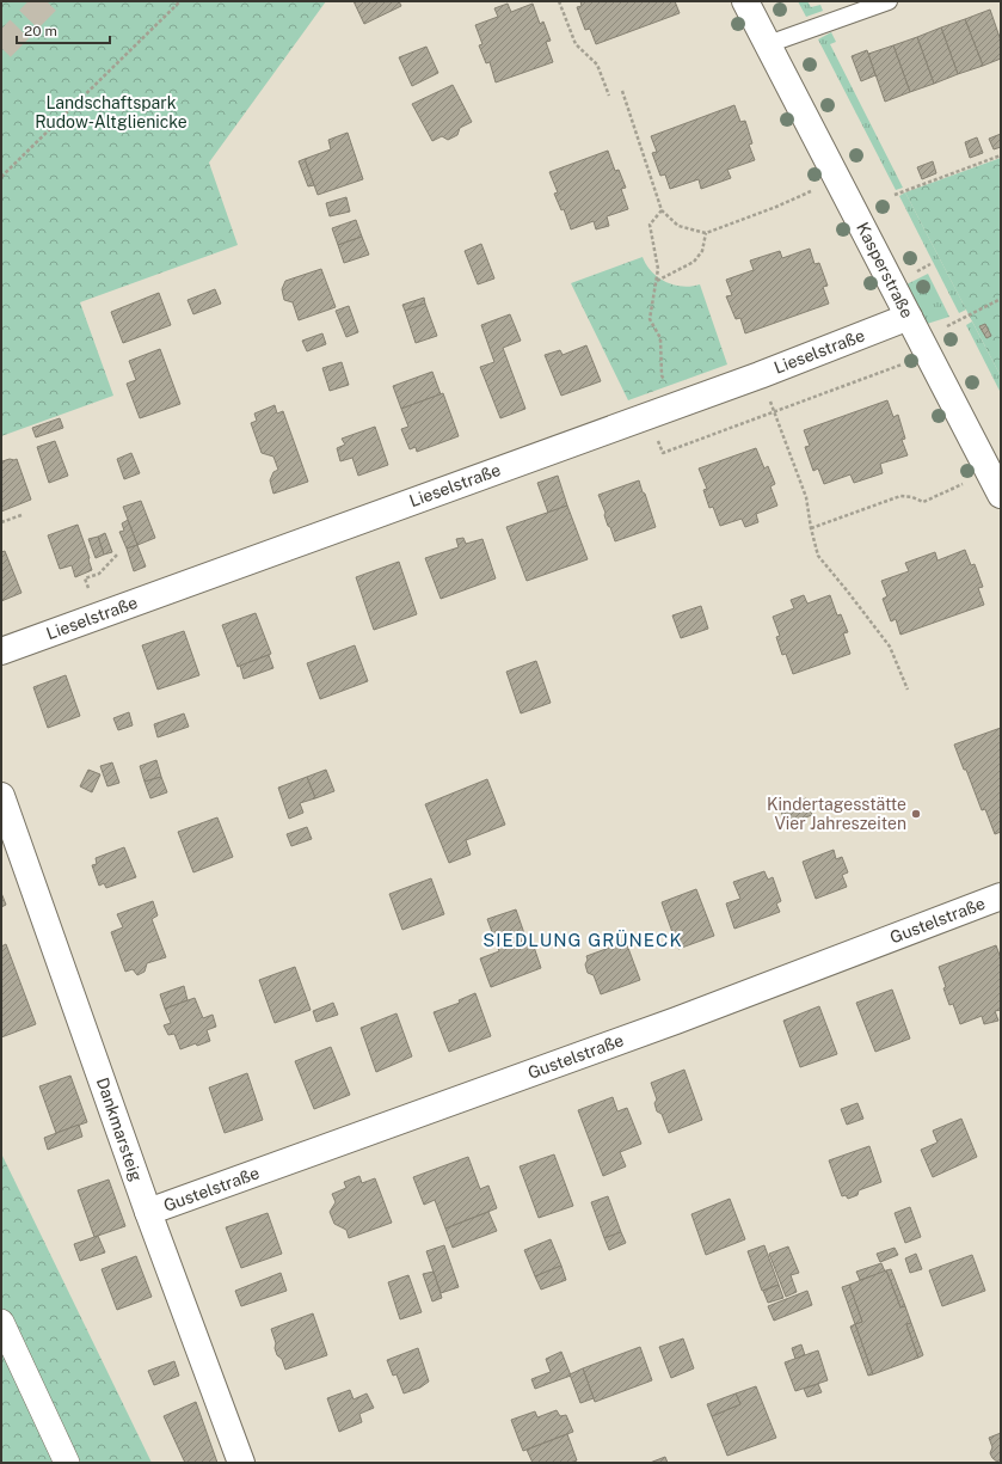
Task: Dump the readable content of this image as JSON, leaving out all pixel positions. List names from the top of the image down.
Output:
{
  "streets": {
    "street": [
      "Kasperstraße",
      "Lieselstraße",
      "Gustelstraße",
      "Dankmarsteig"
    ]
  },
  "crossings": [
    ["Kasperstraße", "Lieselstraße"],
    ["Gustelstraße", "Dankmarsteig"]
  ],
  "districts": ["SIEDLUNG GRÜNECK"],
  "parks": ["Landschaftspark Rudow-Altglienicke"],
  "places": ["Kindertagesstätte Vier Jahreszeiten"],
  "scale_bar": "20 m"
}
